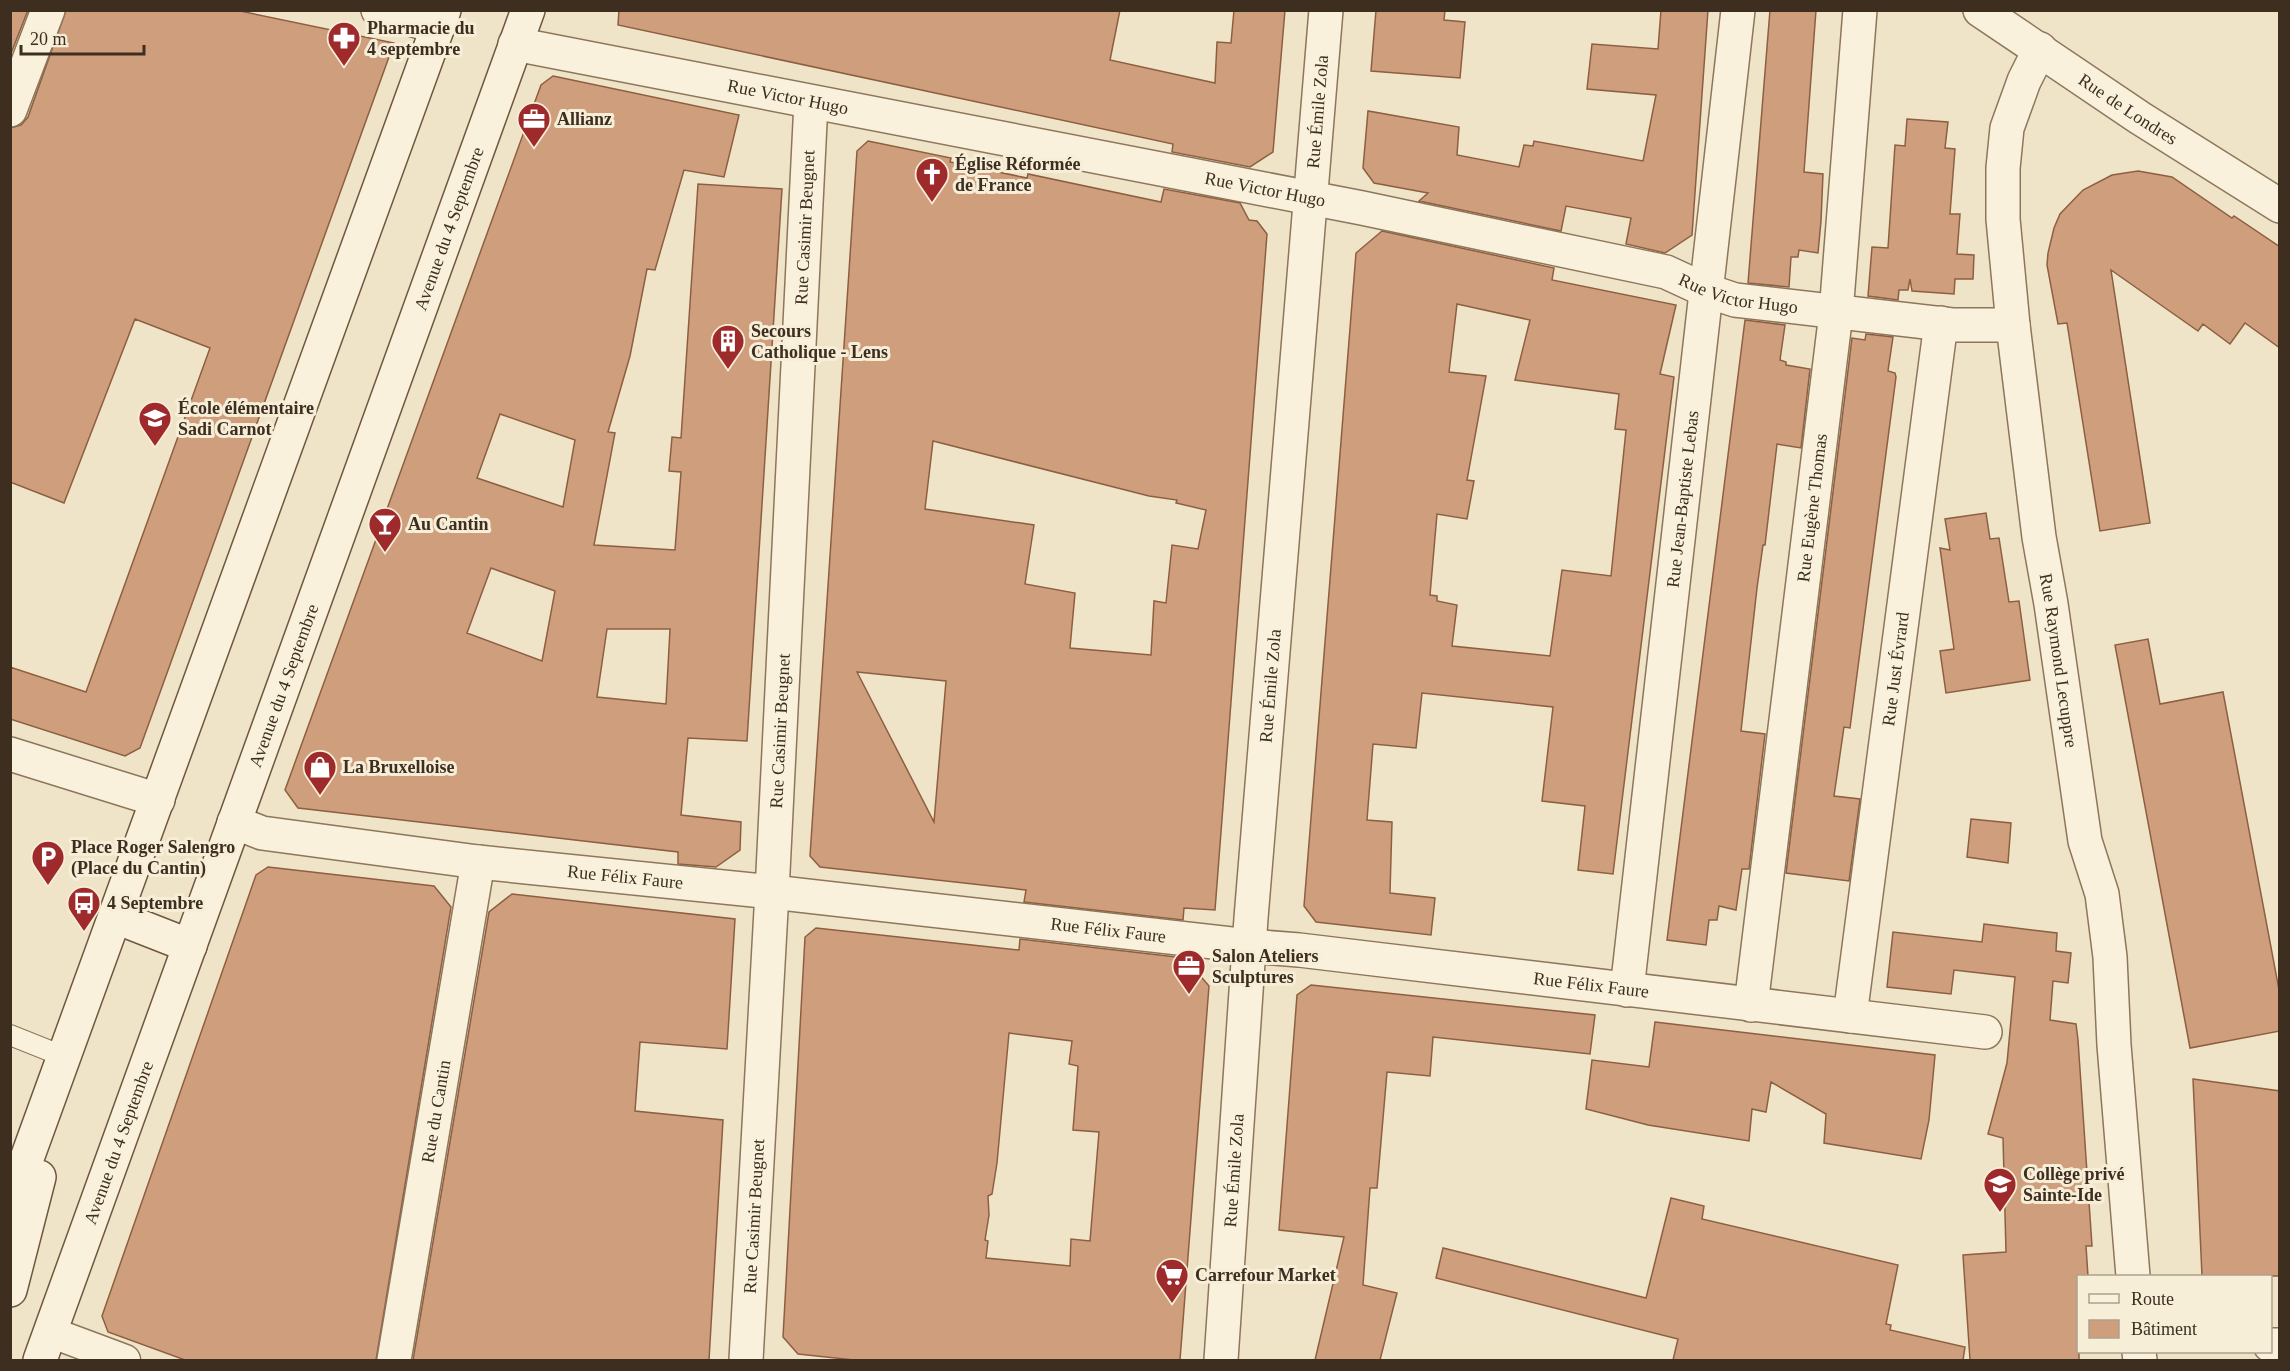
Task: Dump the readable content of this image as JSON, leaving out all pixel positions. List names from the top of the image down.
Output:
{
  "streets": {
    "street": [
      "Rue Victor Hugo",
      "Rue de Londres",
      "Rue Émile Zola",
      "Avenue du 4 Septembre",
      "Rue Casimir Beugnet",
      "Rue Jean-Baptiste Lebas",
      "Rue Eugène Thomas",
      "Rue Raymond Lecuppre",
      "Rue Just Évrard",
      "Rue Félix Faure",
      "Rue du Cantin"
    ]
  },
  "crossings": [
    ["Rue Victor Hugo", "Rue Émile Zola"],
    ["Rue Victor Hugo", "Avenue du 4 Septembre"],
    ["Rue Victor Hugo", "Rue Casimir Beugnet"],
    ["Rue Victor Hugo", "Rue Jean-Baptiste Lebas"],
    ["Rue Victor Hugo", "Rue Eugène Thomas"],
    ["Rue Victor Hugo", "Rue Raymond Lecuppre"],
    ["Rue Victor Hugo", "Rue Just Évrard"],
    ["Rue de Londres", "Rue Raymond Lecuppre"],
    ["Rue Émile Zola", "Rue Félix Faure"],
    ["Avenue du 4 Septembre", "Rue Félix Faure"],
    ["Rue Casimir Beugnet", "Rue Félix Faure"],
    ["Rue Jean-Baptiste Lebas", "Rue Félix Faure"],
    ["Rue Eugène Thomas", "Rue Félix Faure"],
    ["Rue Just Évrard", "Rue Félix Faure"],
    ["Rue Félix Faure", "Rue du Cantin"]
  ],
  "places": {
    "pharmacy": ["Pharmacie du 4 septembre"],
    "office": ["Allianz", "Salon Ateliers Sculptures"],
    "church": ["Église Réformée de France"],
    "building": ["Secours Catholique - Lens"],
    "school or university": ["École élémentaire Sadi Carnot", "Collège privé Sainte-Ide"],
    "bar": ["Au Cantin"],
    "shop": ["La Bruxelloise"],
    "parking": ["Place Roger Salengro (Place du Cantin)"],
    "bus stop": ["4 Septembre"],
    "supermarket": ["Carrefour Market"]
  },
  "legend": ["Route", "Bâtiment"],
  "scale_bar": "20 m"
}
